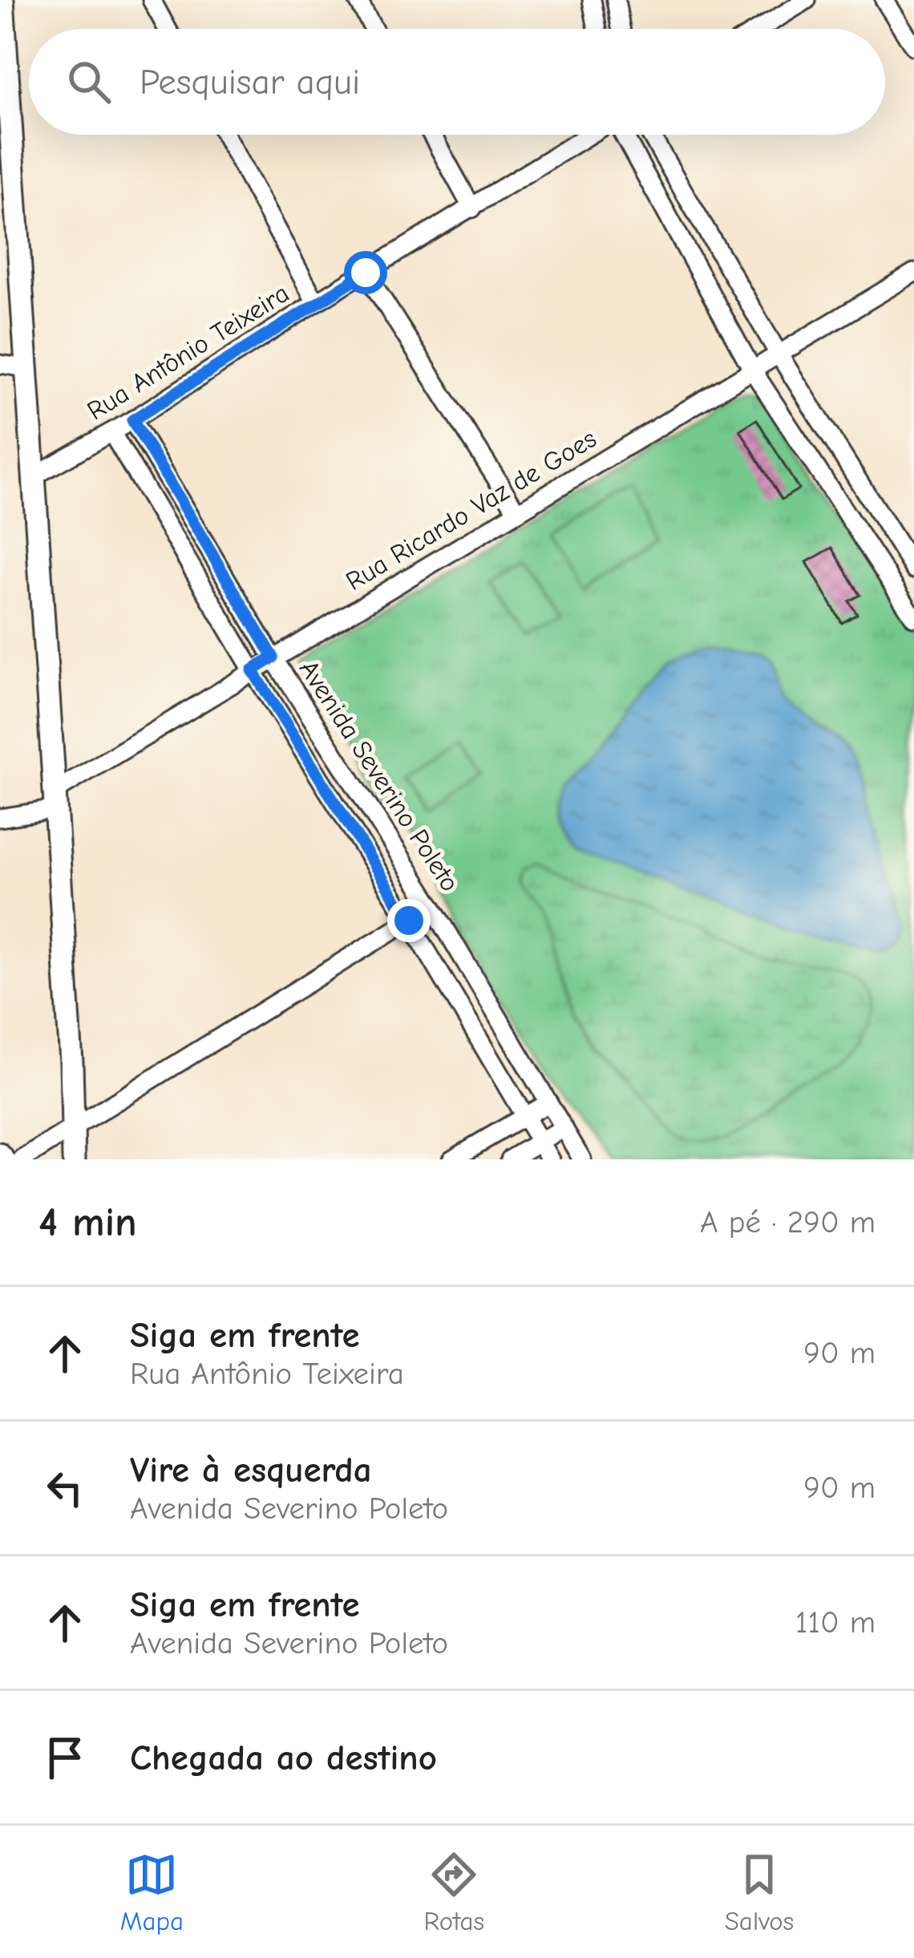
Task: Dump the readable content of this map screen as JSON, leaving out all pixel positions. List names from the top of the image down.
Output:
{
  "streets": {
    "street": ["Rua Antônio Teixeira", "Rua Ricardo Vaz de Goes", "Avenida Severino Poleto"]
  },
  "crossings": [
    ["Rua Antônio Teixeira", "Avenida Severino Poleto"],
    ["Rua Ricardo Vaz de Goes", "Avenida Severino Poleto"]
  ],
  "page": {
    "search": "Pesquisar aqui",
    "heading": ["4 min", "A pé · 290 m"],
    "list": [
      ["Siga em frente", "Rua Antônio Teixeira", "90 m"],
      ["Vire à esquerda", "Avenida Severino Poleto", "90 m"],
      ["Siga em frente", "Avenida Severino Poleto", "110 m"],
      "Chegada ao destino"
    ],
    "nav": ["Mapa", "Rotas", "Salvos"]
  }
}
